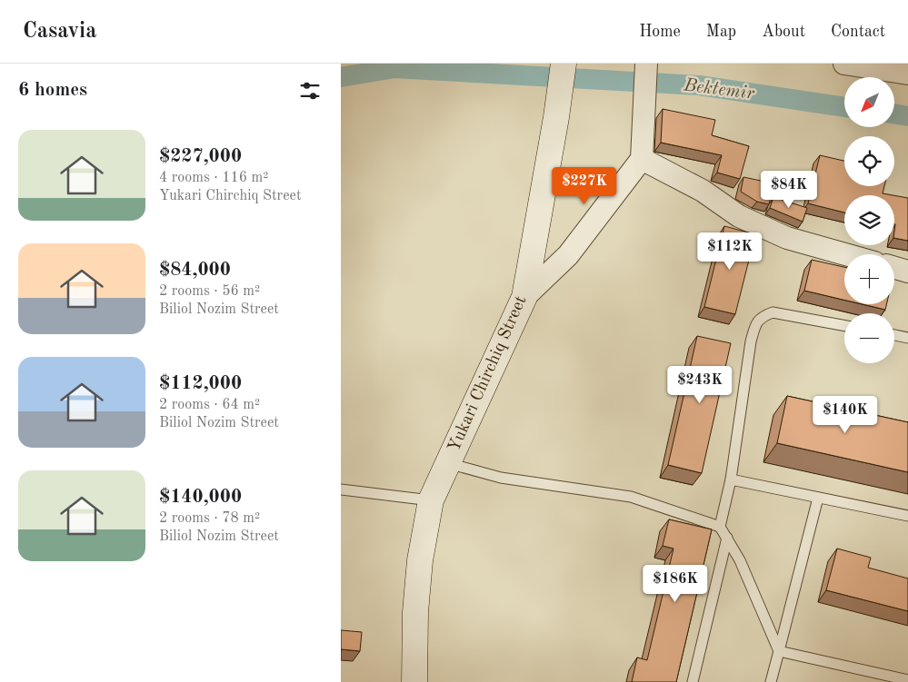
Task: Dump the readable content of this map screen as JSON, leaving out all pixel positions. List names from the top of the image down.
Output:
{
  "streets": {
    "street": ["Yukari Chirchiq Street"]
  },
  "water": ["Bektemir"],
  "north": "bottom left",
  "page": {
    "header": "Casavia",
    "nav": [
      "Home",
      "Map",
      "About",
      "Contact"
    ],
    "heading": "6 homes",
    "map_buttons": ["+", "−"],
    "list": [
      {
        "name": "$227,000",
        "note": "4 rooms · 116 m² · Yukari Chirchiq Street"
      },
      {
        "name": "$84,000",
        "note": "2 rooms · 56 m² · Biliol Nozim Street"
      },
      {
        "name": "$112,000",
        "note": "2 rooms · 64 m² · Biliol Nozim Street"
      },
      {
        "name": "$140,000",
        "note": "2 rooms · 78 m² · Biliol Nozim Street"
      }
    ],
    "price": [
      "$227K",
      "$84K",
      "$112K",
      "$243K",
      "$140K",
      "$186K"
    ]
  }
}
